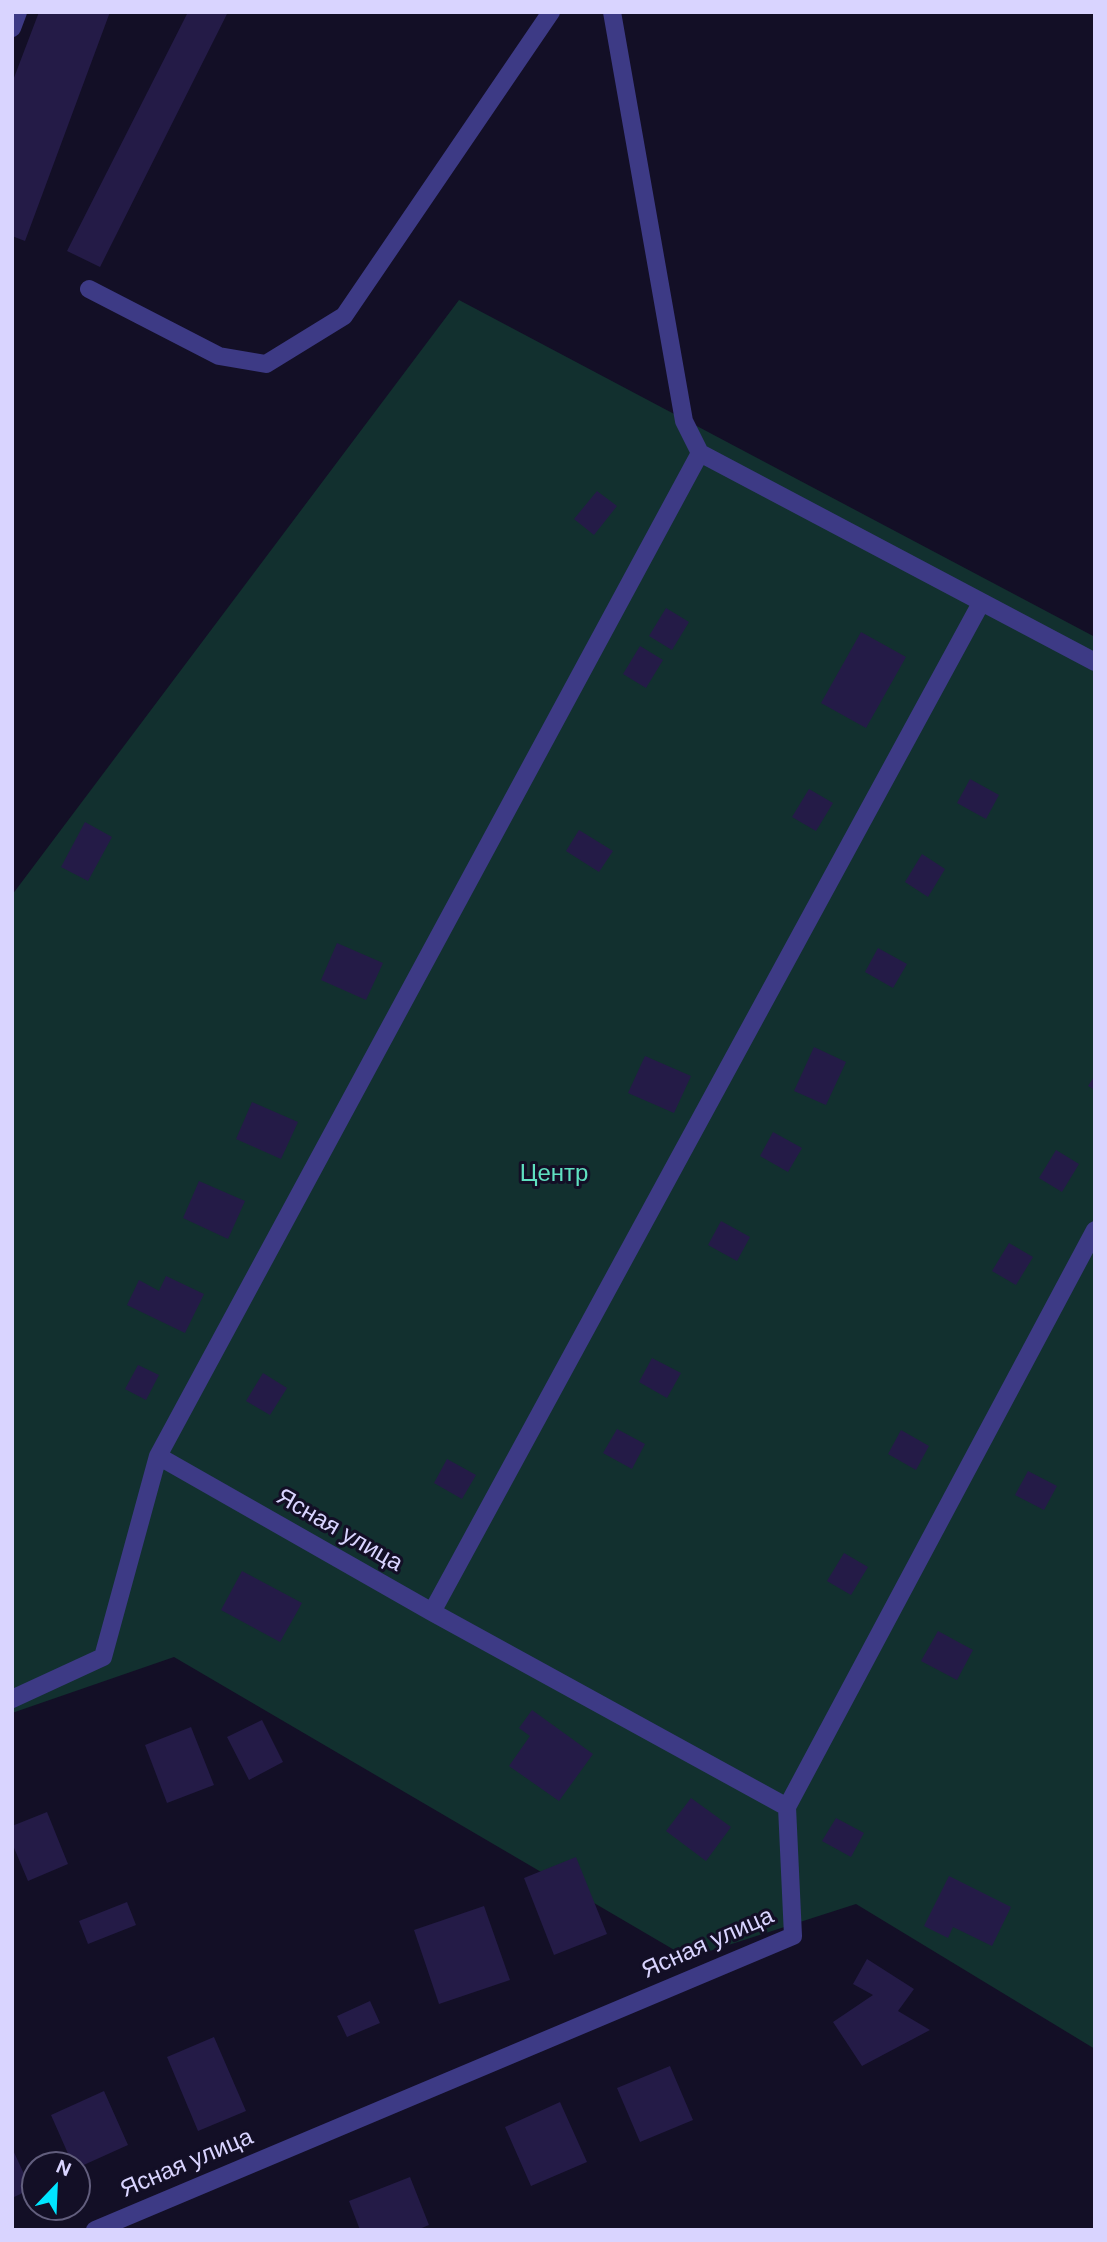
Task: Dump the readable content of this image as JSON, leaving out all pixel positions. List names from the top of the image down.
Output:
{
  "streets": {
    "street": ["Ясная улица"]
  },
  "parks": ["Центр"],
  "north": "top right"
}
